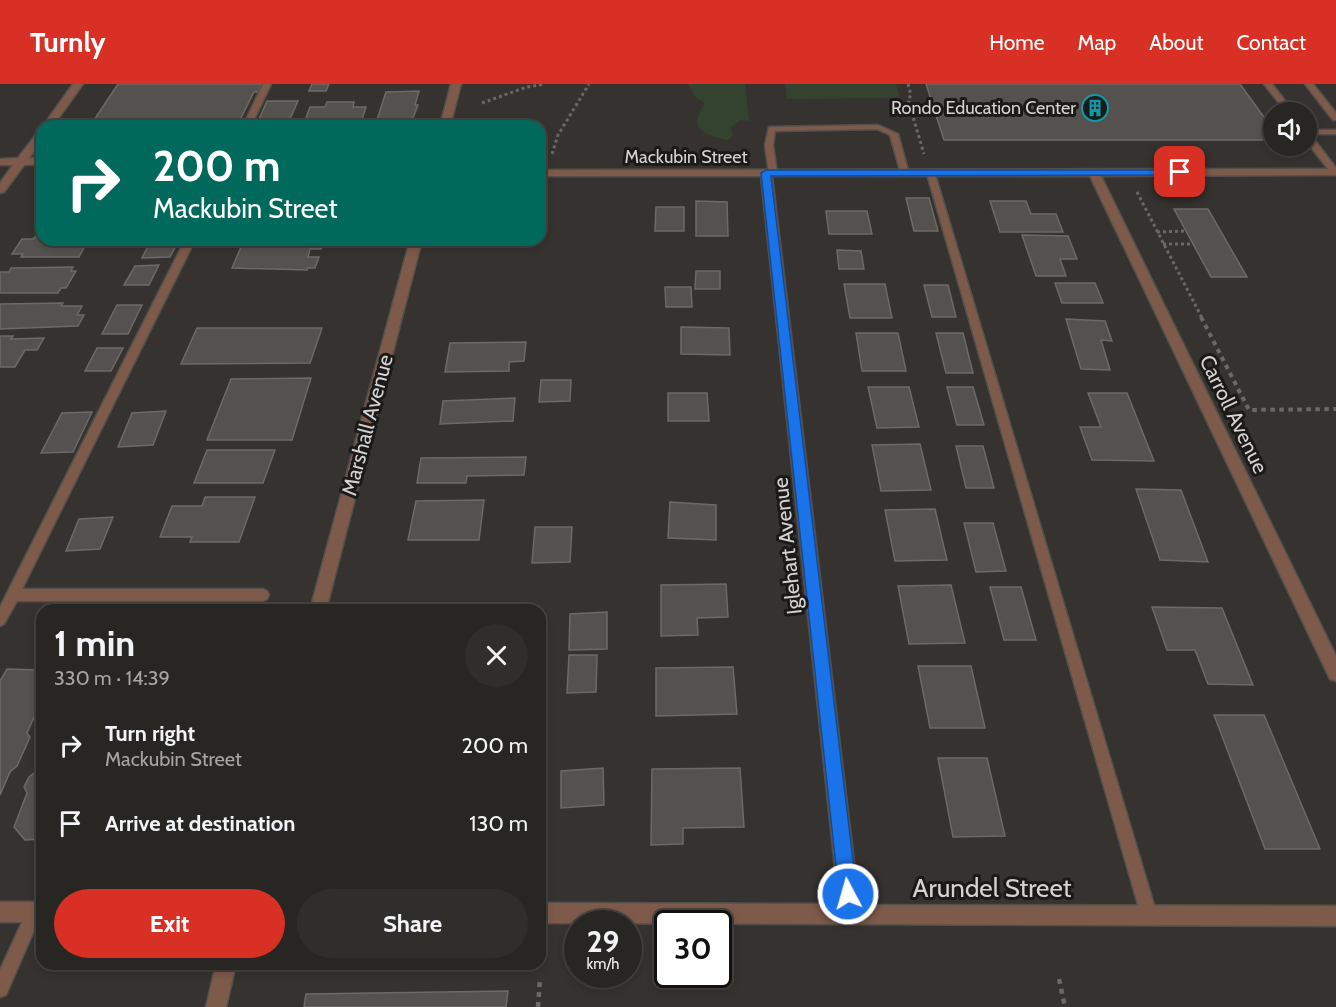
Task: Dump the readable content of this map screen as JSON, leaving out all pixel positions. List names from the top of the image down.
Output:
{
  "streets": {
    "street": [
      "Mackubin Street",
      "Carroll Avenue",
      "Marshall Avenue",
      "Iglehart Avenue",
      "Arundel Street"
    ]
  },
  "crossings": [
    ["Mackubin Street", "Carroll Avenue"],
    ["Mackubin Street", "Iglehart Avenue"],
    ["Iglehart Avenue", "Arundel Street"]
  ],
  "places": {
    "building": ["Rondo Education Center"]
  },
  "page": {
    "header": "Turnly",
    "nav": [
      "Home",
      "Map",
      "About",
      "Contact"
    ],
    "turn": ["200 m", "Mackubin Street"],
    "heading": ["1 min", "330 m · 14:39"],
    "list": [
      {
        "name": "Turn right",
        "note": "Mackubin Street",
        "value": "200 m"
      },
      {
        "name": "Arrive at destination",
        "value": "130 m"
      }
    ],
    "buttons": ["Exit", "Share"],
    "speed": "29 km/h",
    "limit": "30"
  }
}
